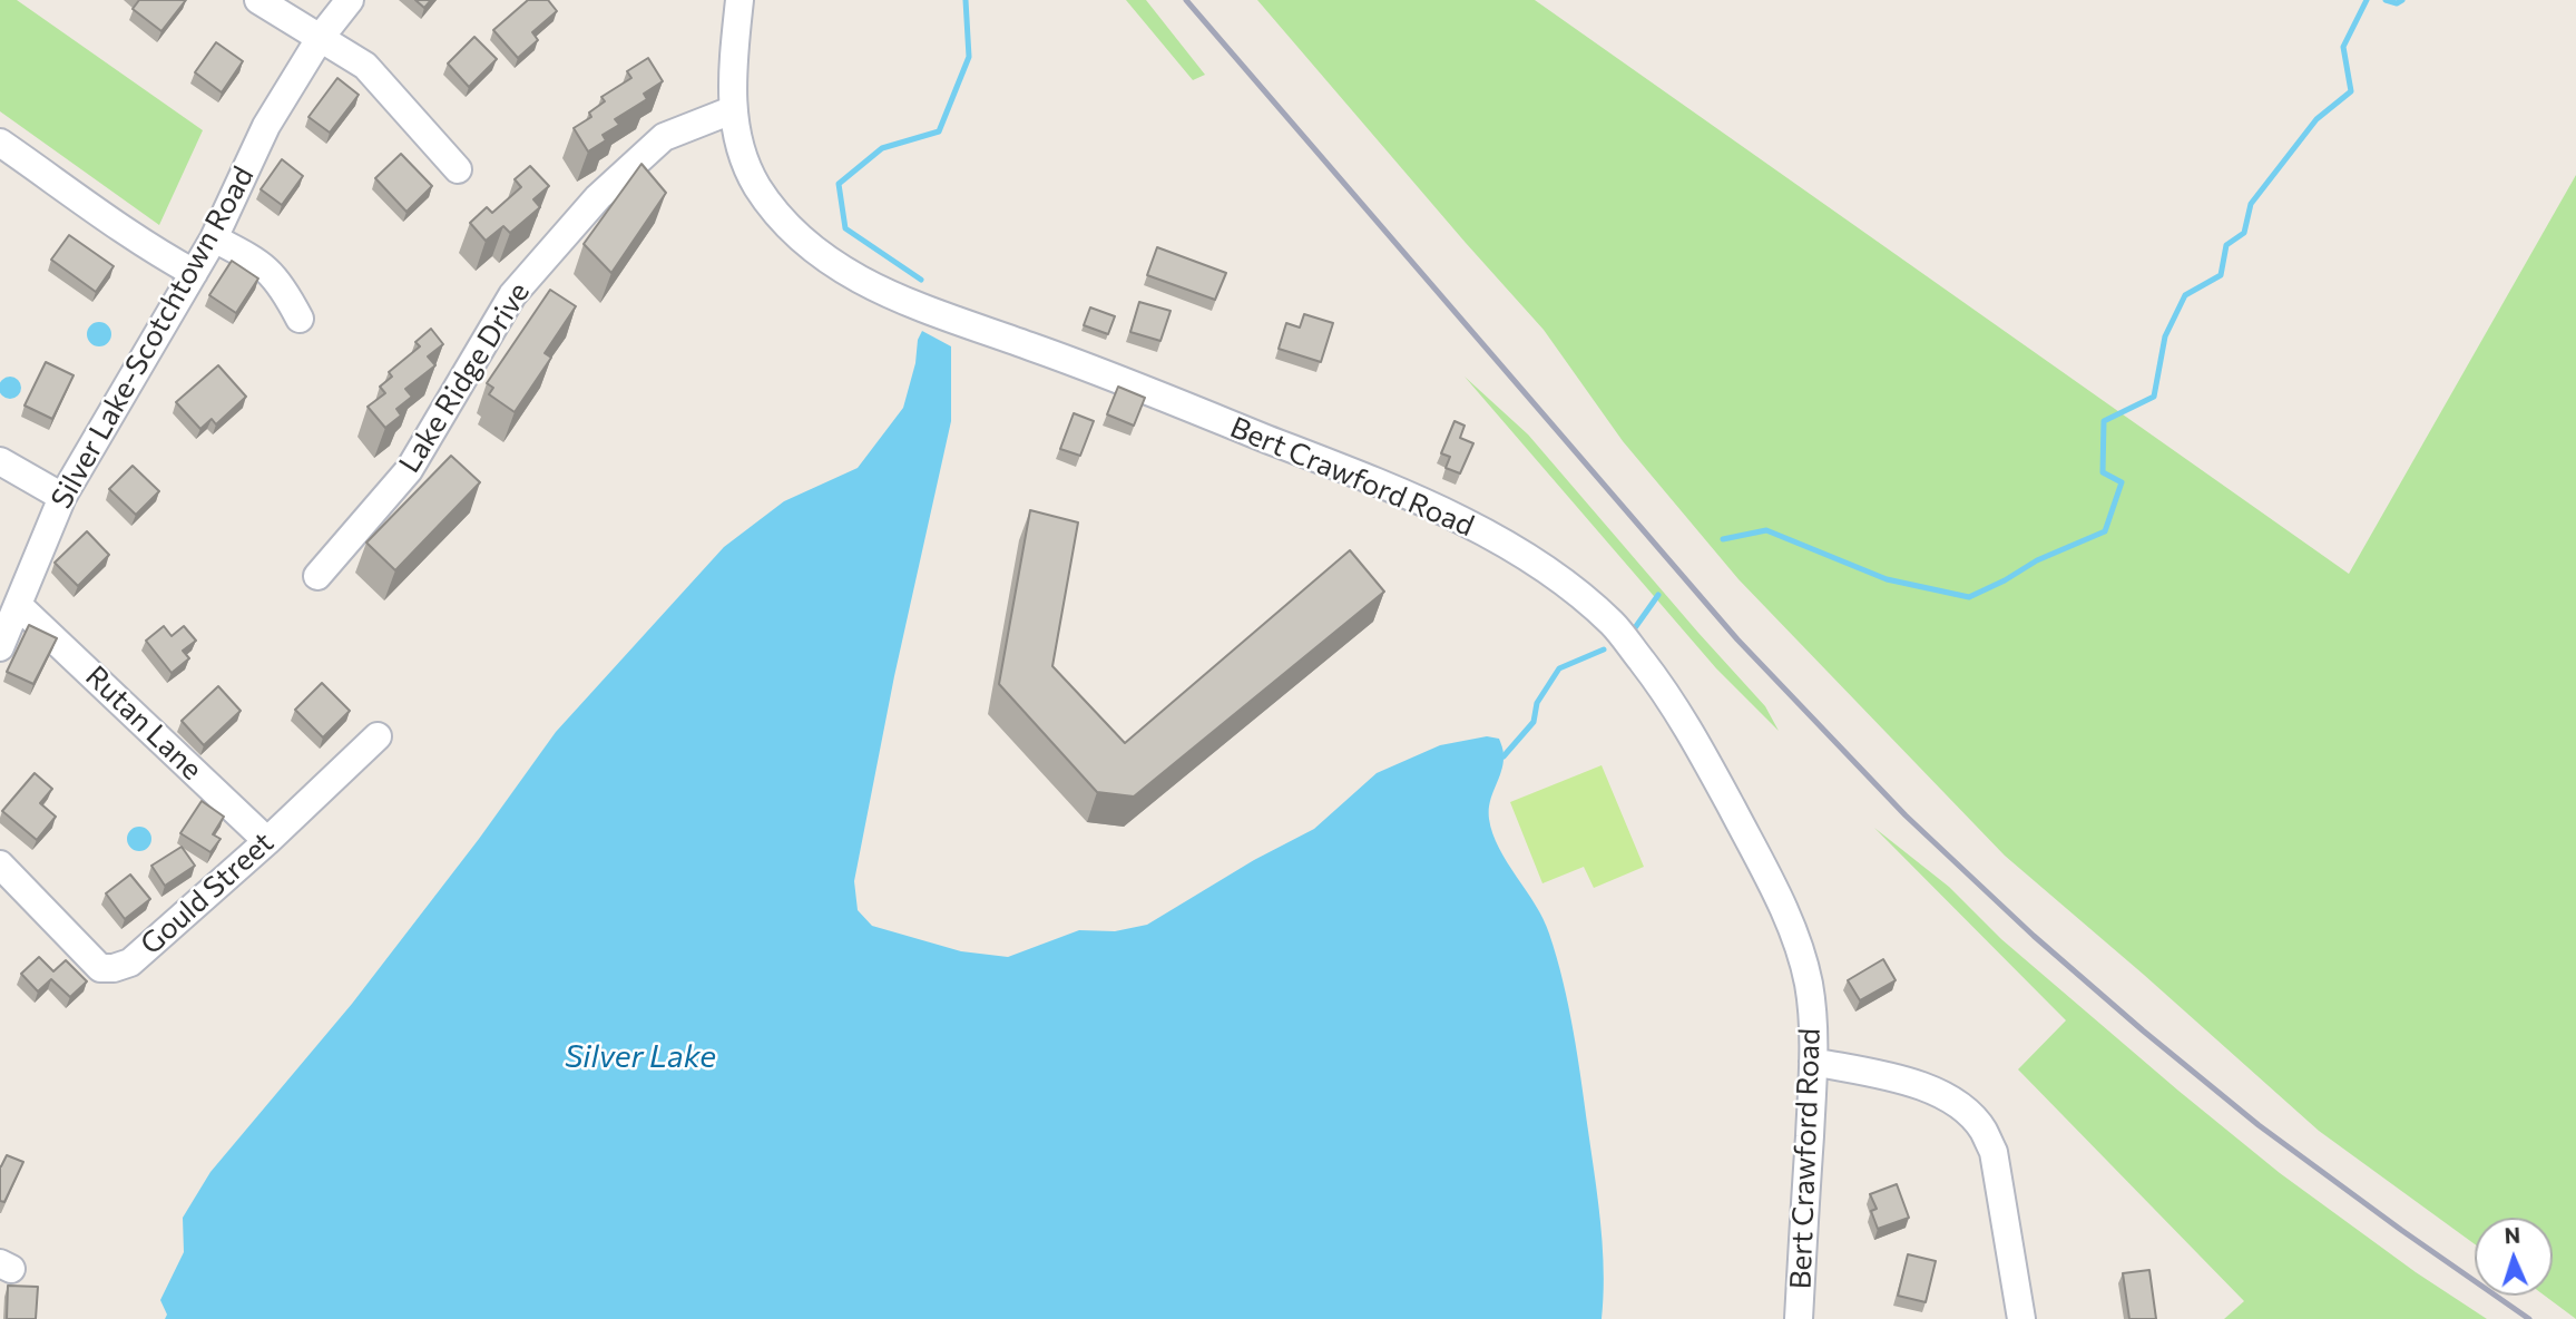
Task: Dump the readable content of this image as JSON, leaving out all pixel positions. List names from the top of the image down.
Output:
{
  "streets": {
    "street": [
      "Silver Lake-Scotchtown Road",
      "Lake Ridge Drive",
      "Bert Crawford Road",
      "Rutan Lane",
      "Gould Street"
    ]
  },
  "crossings": [
    ["Silver Lake-Scotchtown Road", "Rutan Lane"],
    ["Lake Ridge Drive", "Bert Crawford Road"],
    ["Rutan Lane", "Gould Street"]
  ],
  "water": ["Silver Lake"],
  "north": "top"
}
